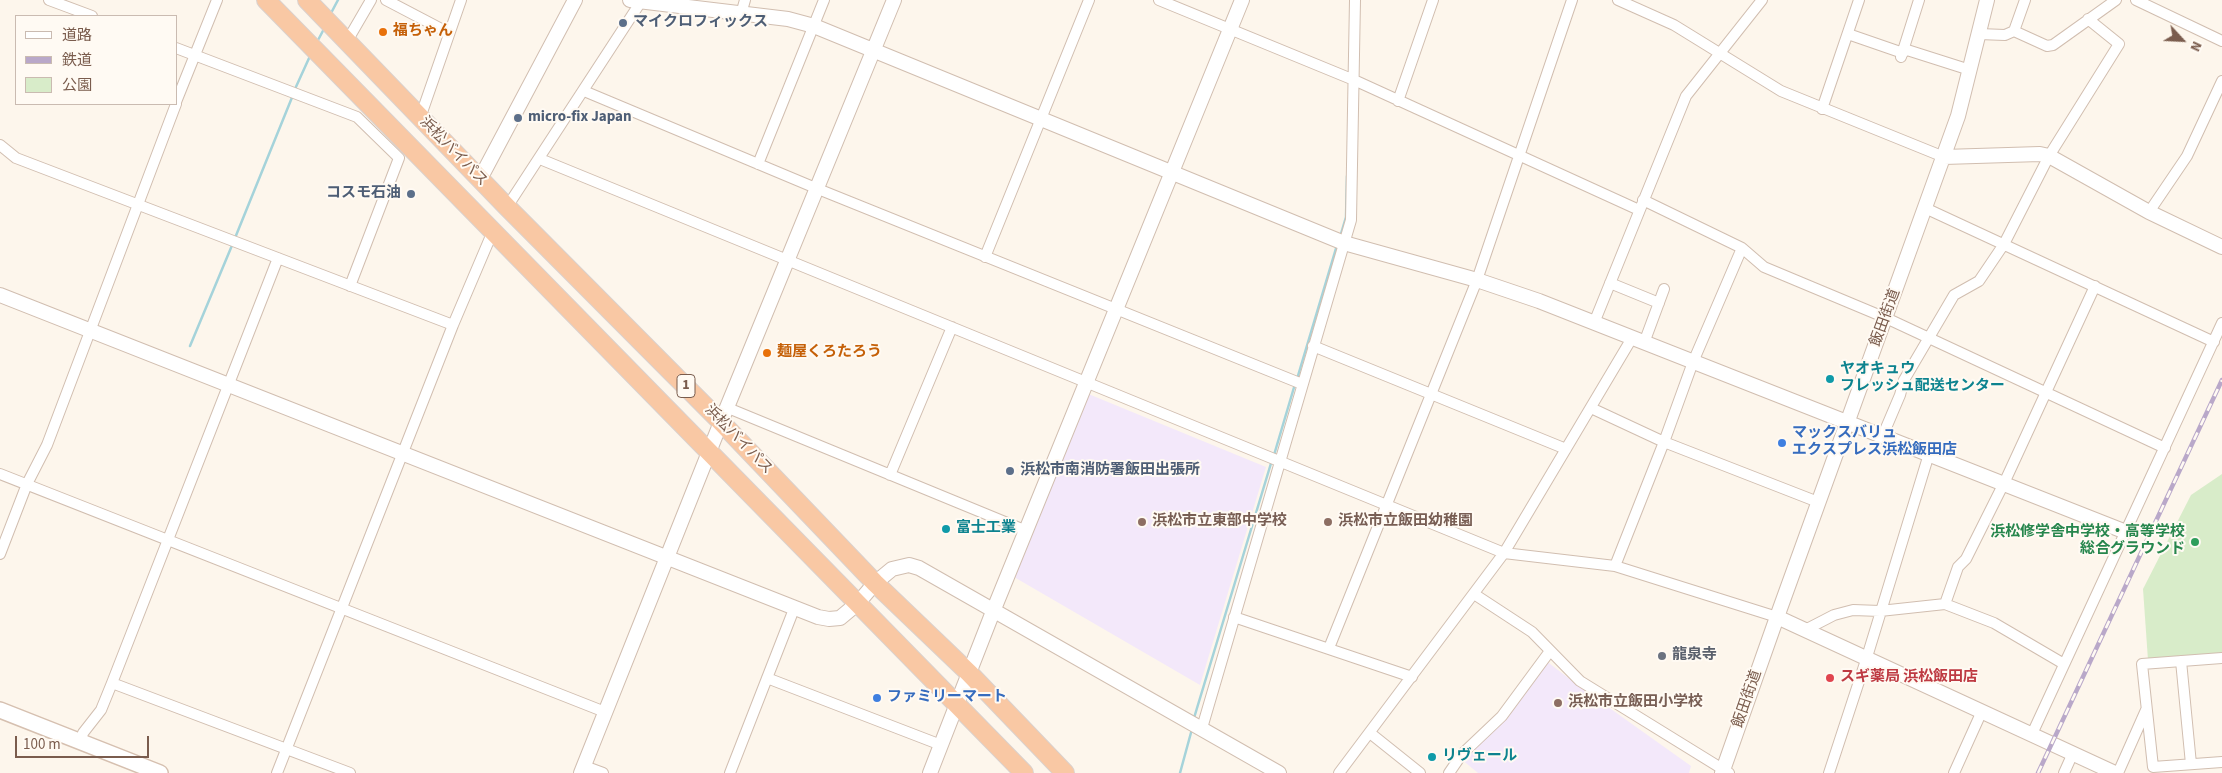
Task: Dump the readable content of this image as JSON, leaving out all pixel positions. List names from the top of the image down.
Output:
{
  "streets": {
    "highway": ["浜松バイパス", "1"],
    "street": ["飯田街道"]
  },
  "places": [
    "マイクロフィックス",
    "福ちゃん",
    "micro-fix Japan",
    "コスモ石油",
    "麺屋くろたろう",
    "ヤオキュウ フレッシュ配送センター",
    "マックスバリュ エクスプレス浜松飯田店",
    "浜松市南消防署飯田出張所",
    "浜松市立東部中学校",
    "浜松市立飯田幼稚園",
    "富士工業",
    "浜松修学舎中学校・高等学校 総合グラウンド",
    "龍泉寺",
    "スギ薬局 浜松飯田店",
    "ファミリーマート",
    "浜松市立飯田小学校",
    "リヴェール"
  ],
  "legend": ["道路", "鉄道", "公園"],
  "scale_bar": "100 m",
  "north": "bottom right"
}
